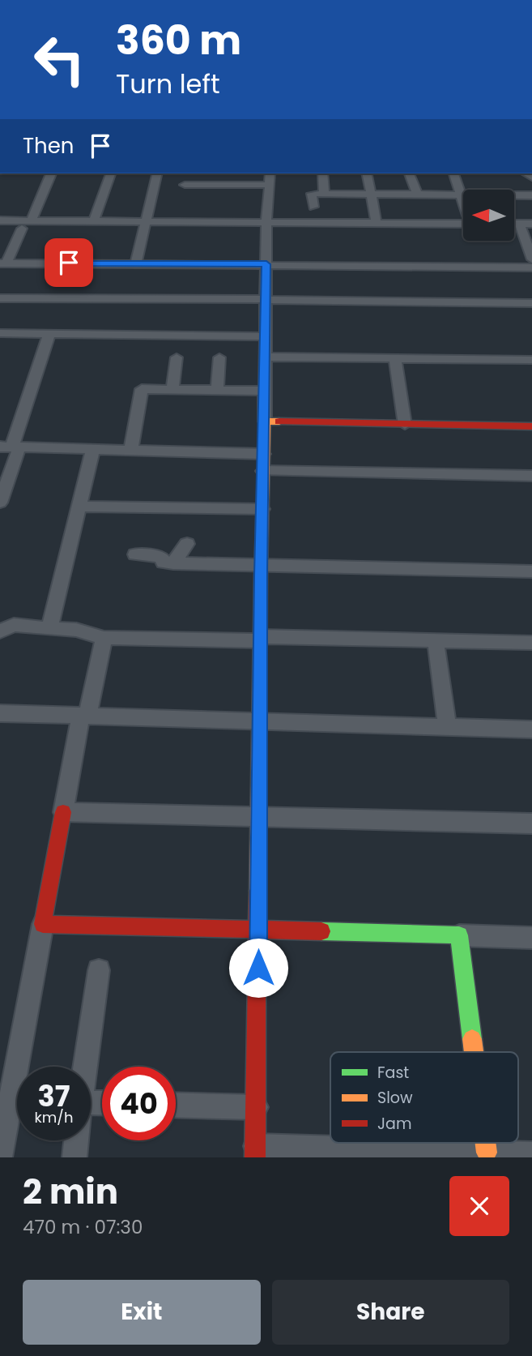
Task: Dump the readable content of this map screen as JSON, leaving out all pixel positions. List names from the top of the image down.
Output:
{
  "legend": ["Fast", "Slow", "Jam"],
  "north": "left",
  "page": {
    "turn": ["360 m", "Turn left"],
    "then": "Then",
    "speed": "37 km/h",
    "limit": "40",
    "heading": ["2 min", "470 m · 07:30"],
    "buttons": ["Exit", "Share"]
  }
}
